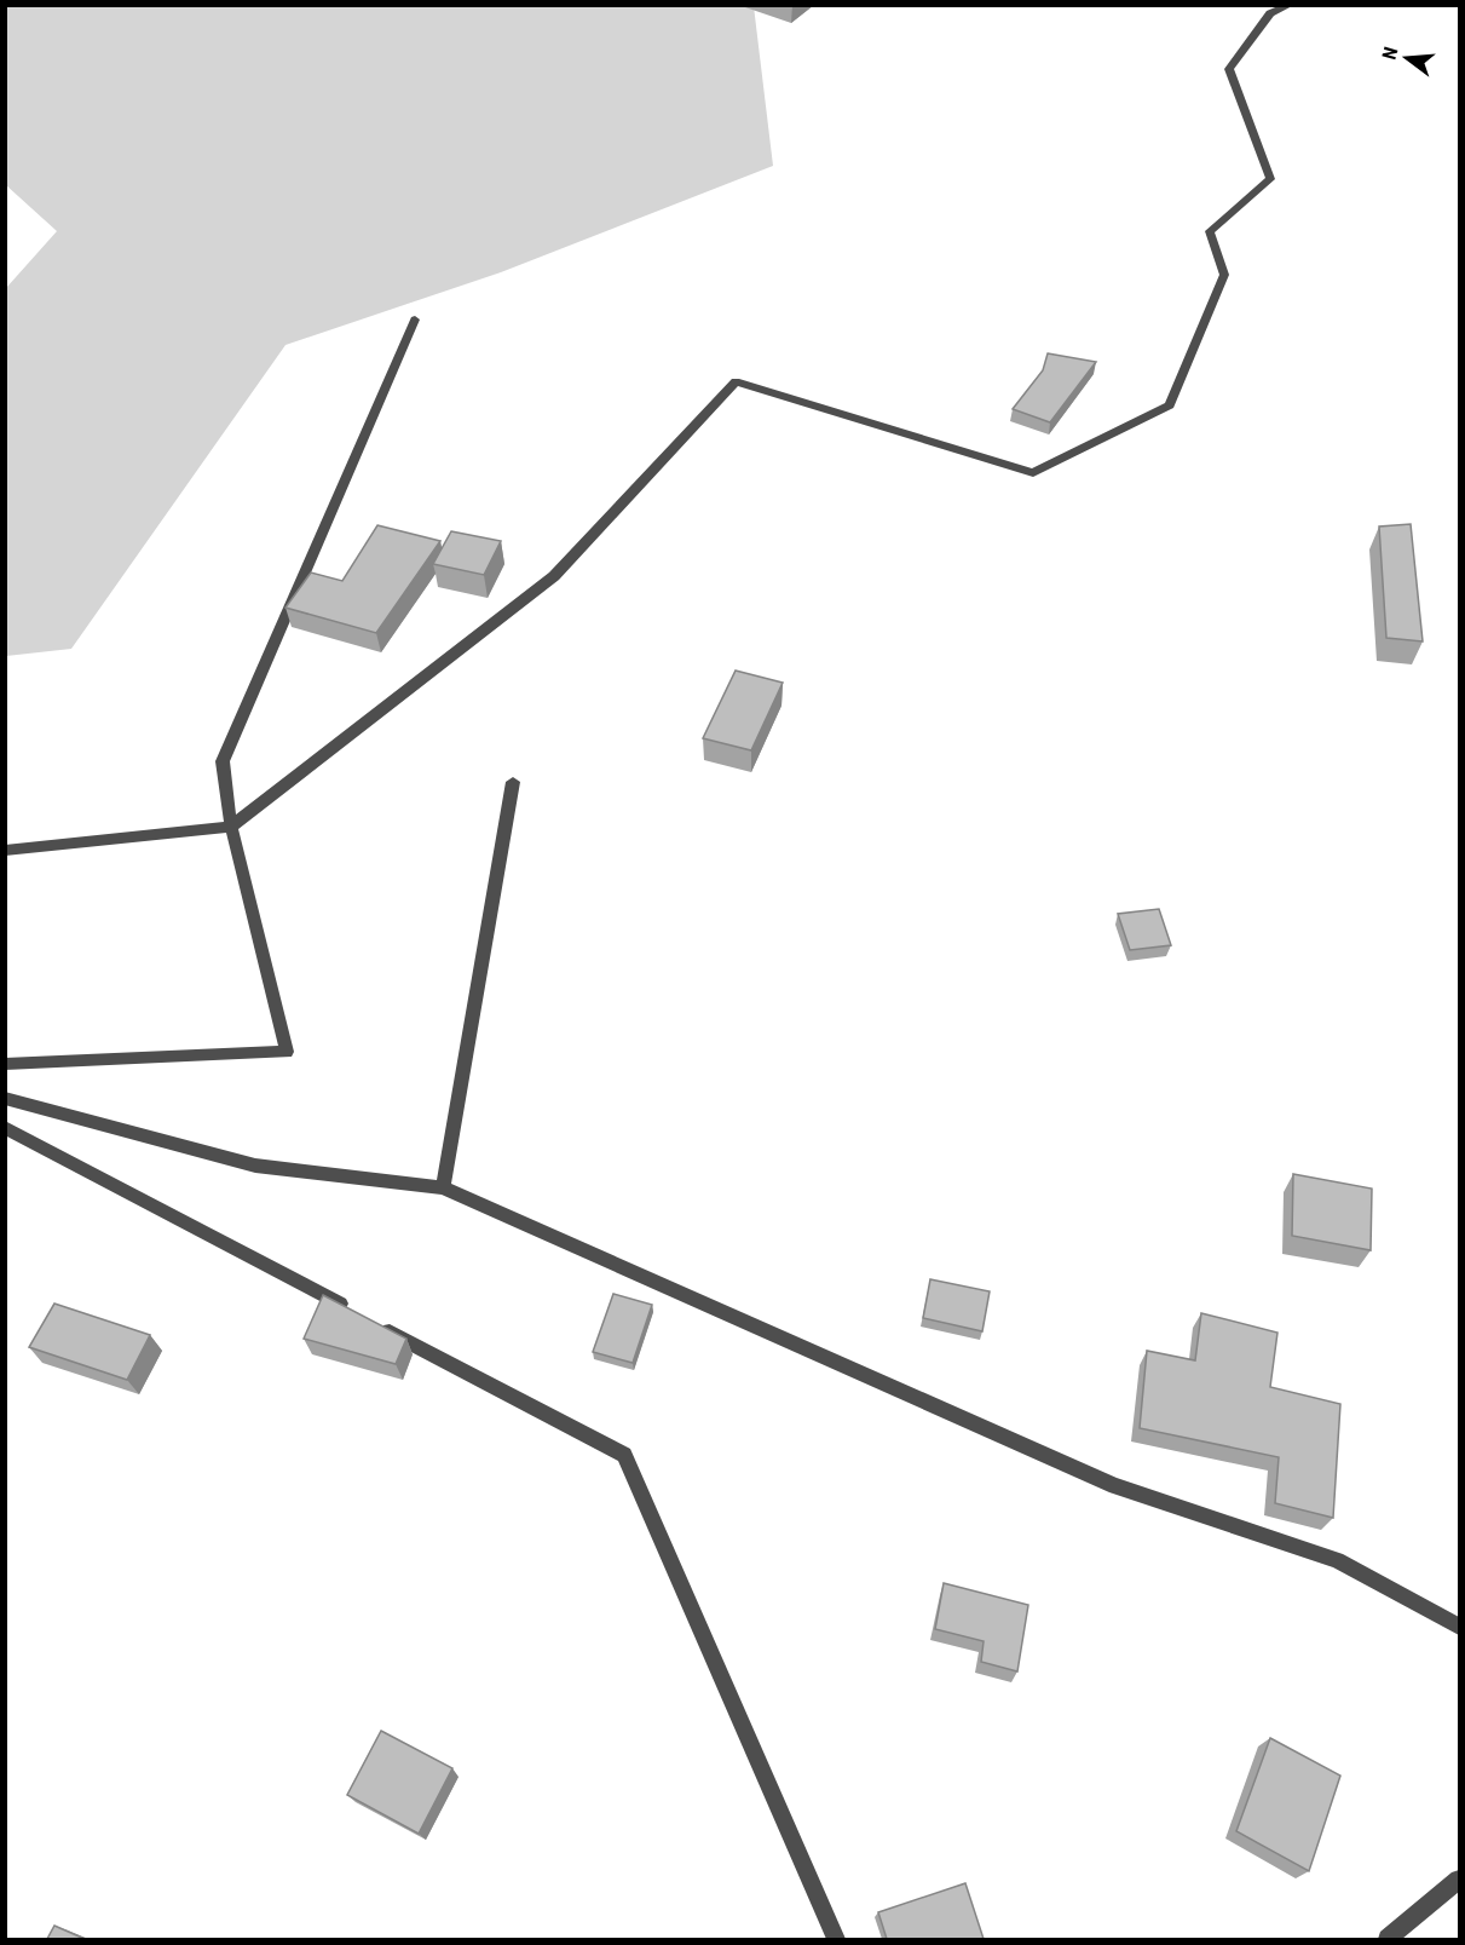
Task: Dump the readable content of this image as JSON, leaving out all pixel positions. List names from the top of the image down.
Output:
{
  "north": "left"
}
